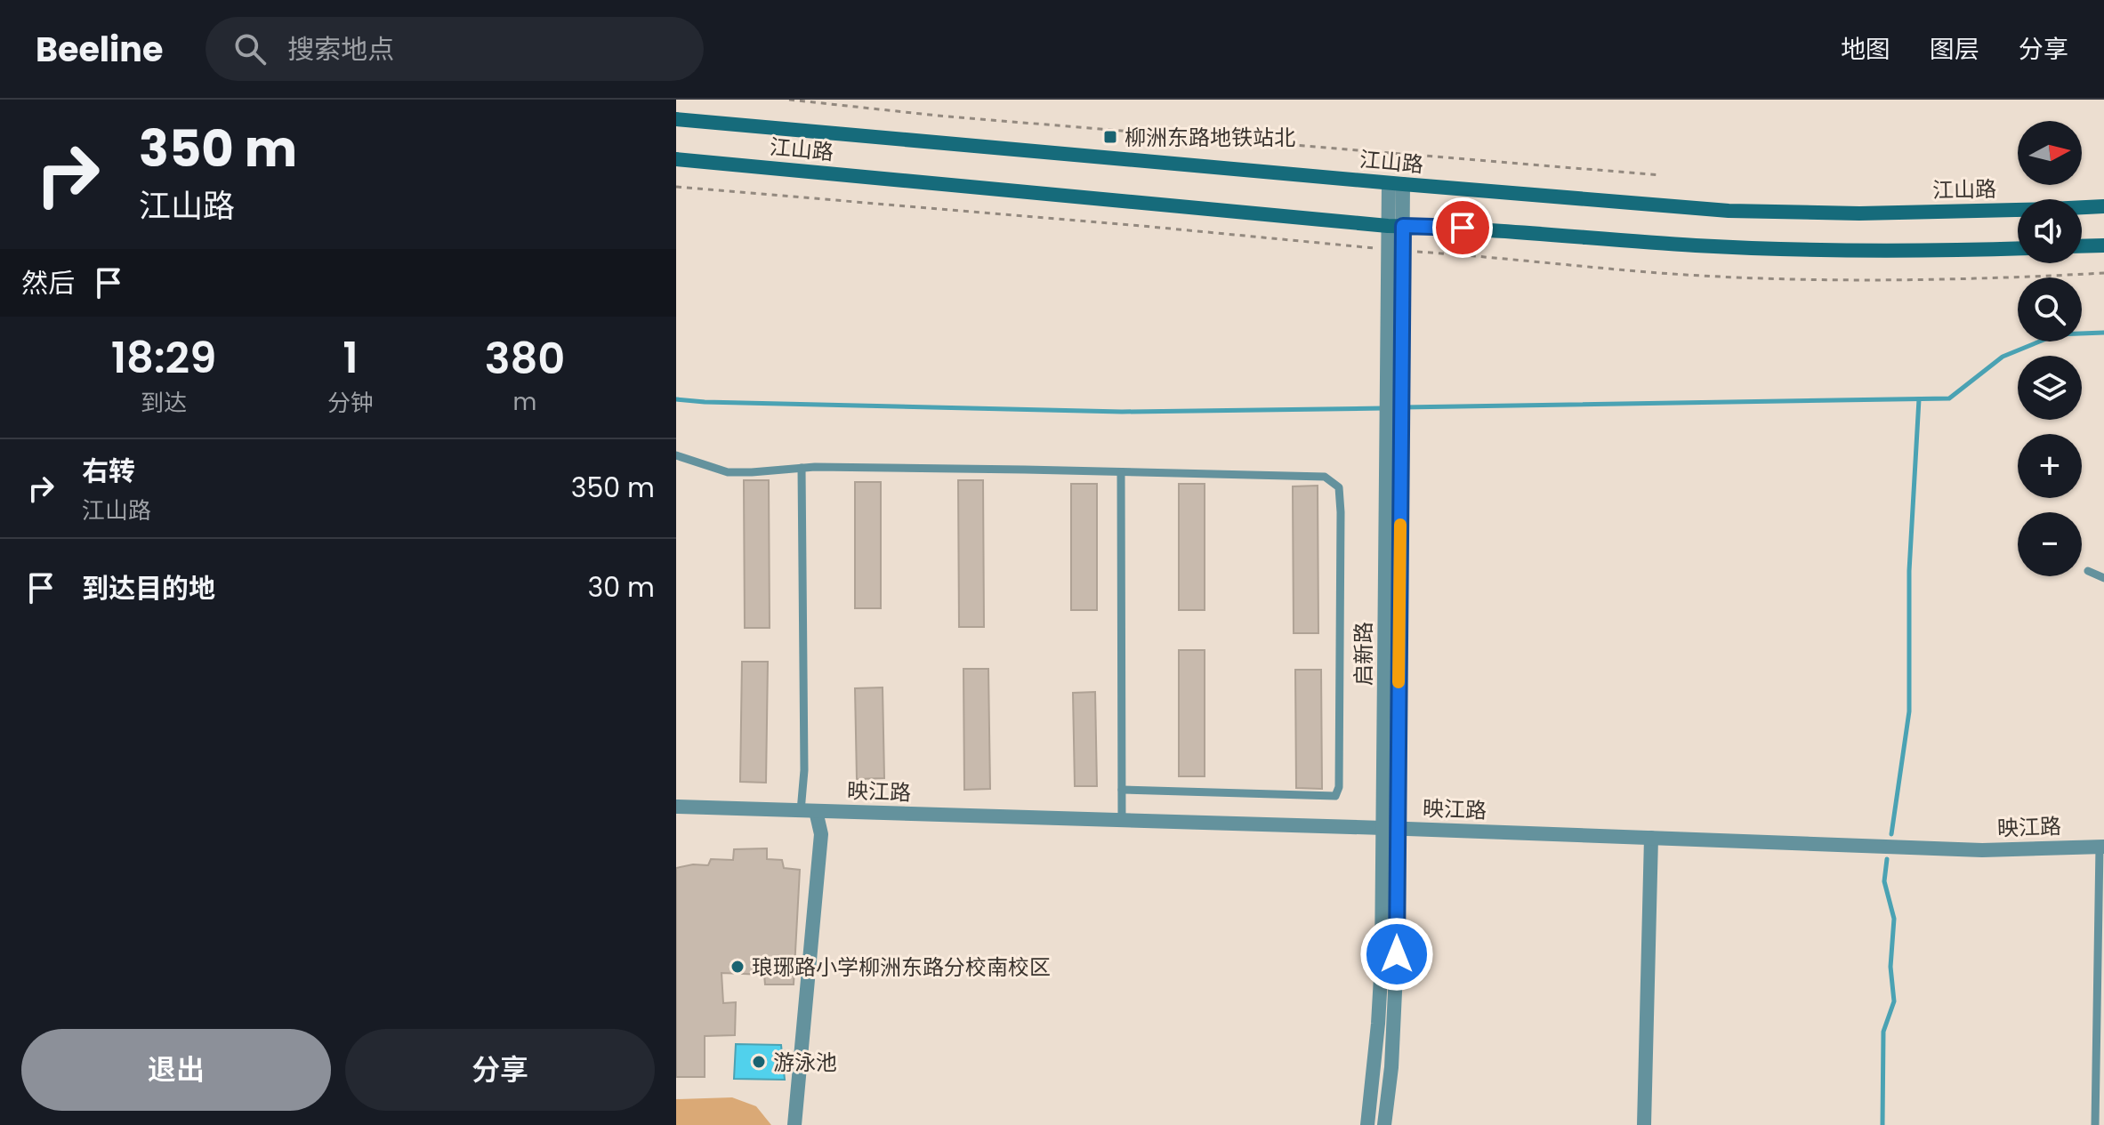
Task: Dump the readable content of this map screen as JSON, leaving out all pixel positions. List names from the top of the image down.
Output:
{
  "streets": {
    "main road": ["江山路"],
    "street": ["启新路", "映江路"]
  },
  "crossings": [
    ["江山路", "启新路"],
    ["启新路", "映江路"]
  ],
  "places": {
    "transit": ["柳洲东路地铁站北"],
    "other": ["琅琊路小学柳洲东路分校南校区", "游泳池"]
  },
  "north": "right",
  "page": {
    "header": "Beeline",
    "search": "搜索地点",
    "nav": ["地图", "图层", "分享"],
    "turn": ["350 m", "江山路"],
    "map_buttons": ["+", "−"],
    "then": "然后",
    "eta": [
      "18:29",
      "到达",
      "1",
      "分钟",
      "380",
      "m"
    ],
    "list": [
      {
        "name": "右转",
        "note": "江山路",
        "value": "350 m"
      },
      {
        "name": "到达目的地",
        "value": "30 m"
      }
    ],
    "buttons": ["退出", "分享"]
  }
}
